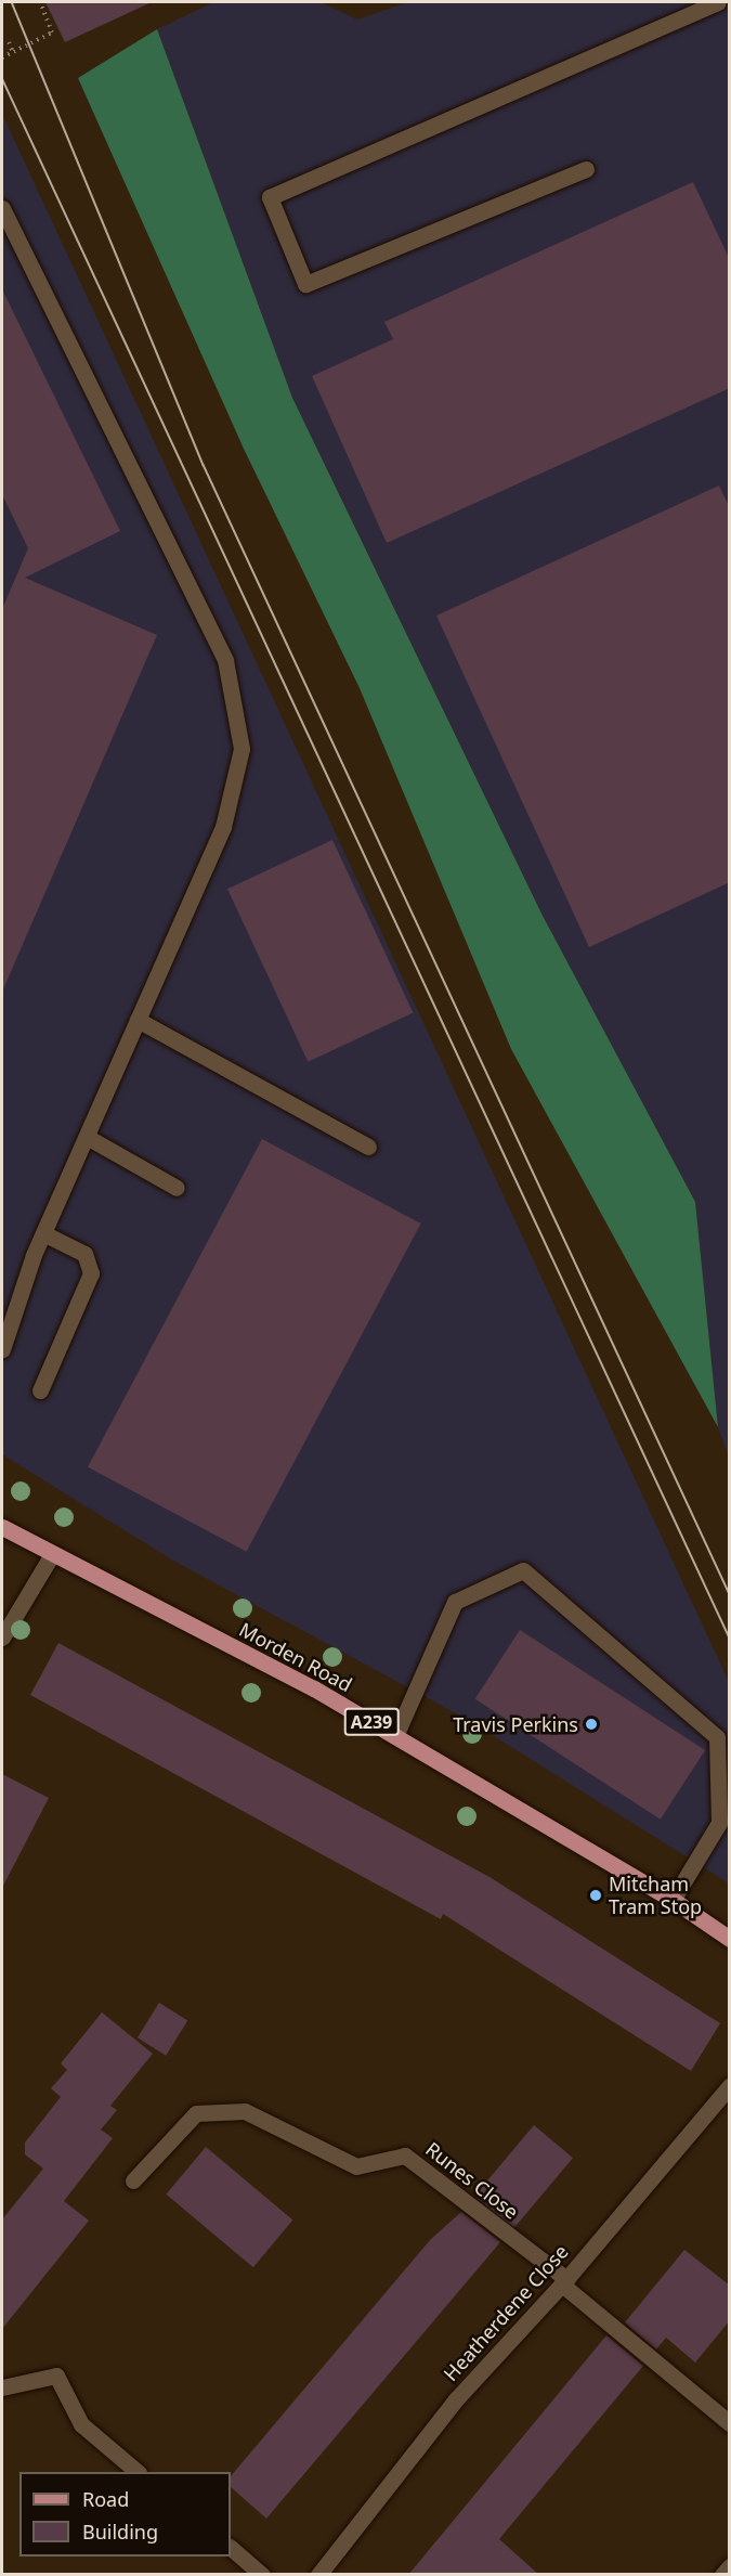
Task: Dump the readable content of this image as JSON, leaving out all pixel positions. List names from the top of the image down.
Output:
{
  "streets": {
    "main road": ["Morden Road", "A239"],
    "street": ["Runes Close", "Heatherdene Close"]
  },
  "crossings": [
    ["Runes Close", "Heatherdene Close"]
  ],
  "places": ["Travis Perkins", "Mitcham Tram Stop"],
  "legend": ["Road", "Building"]
}
